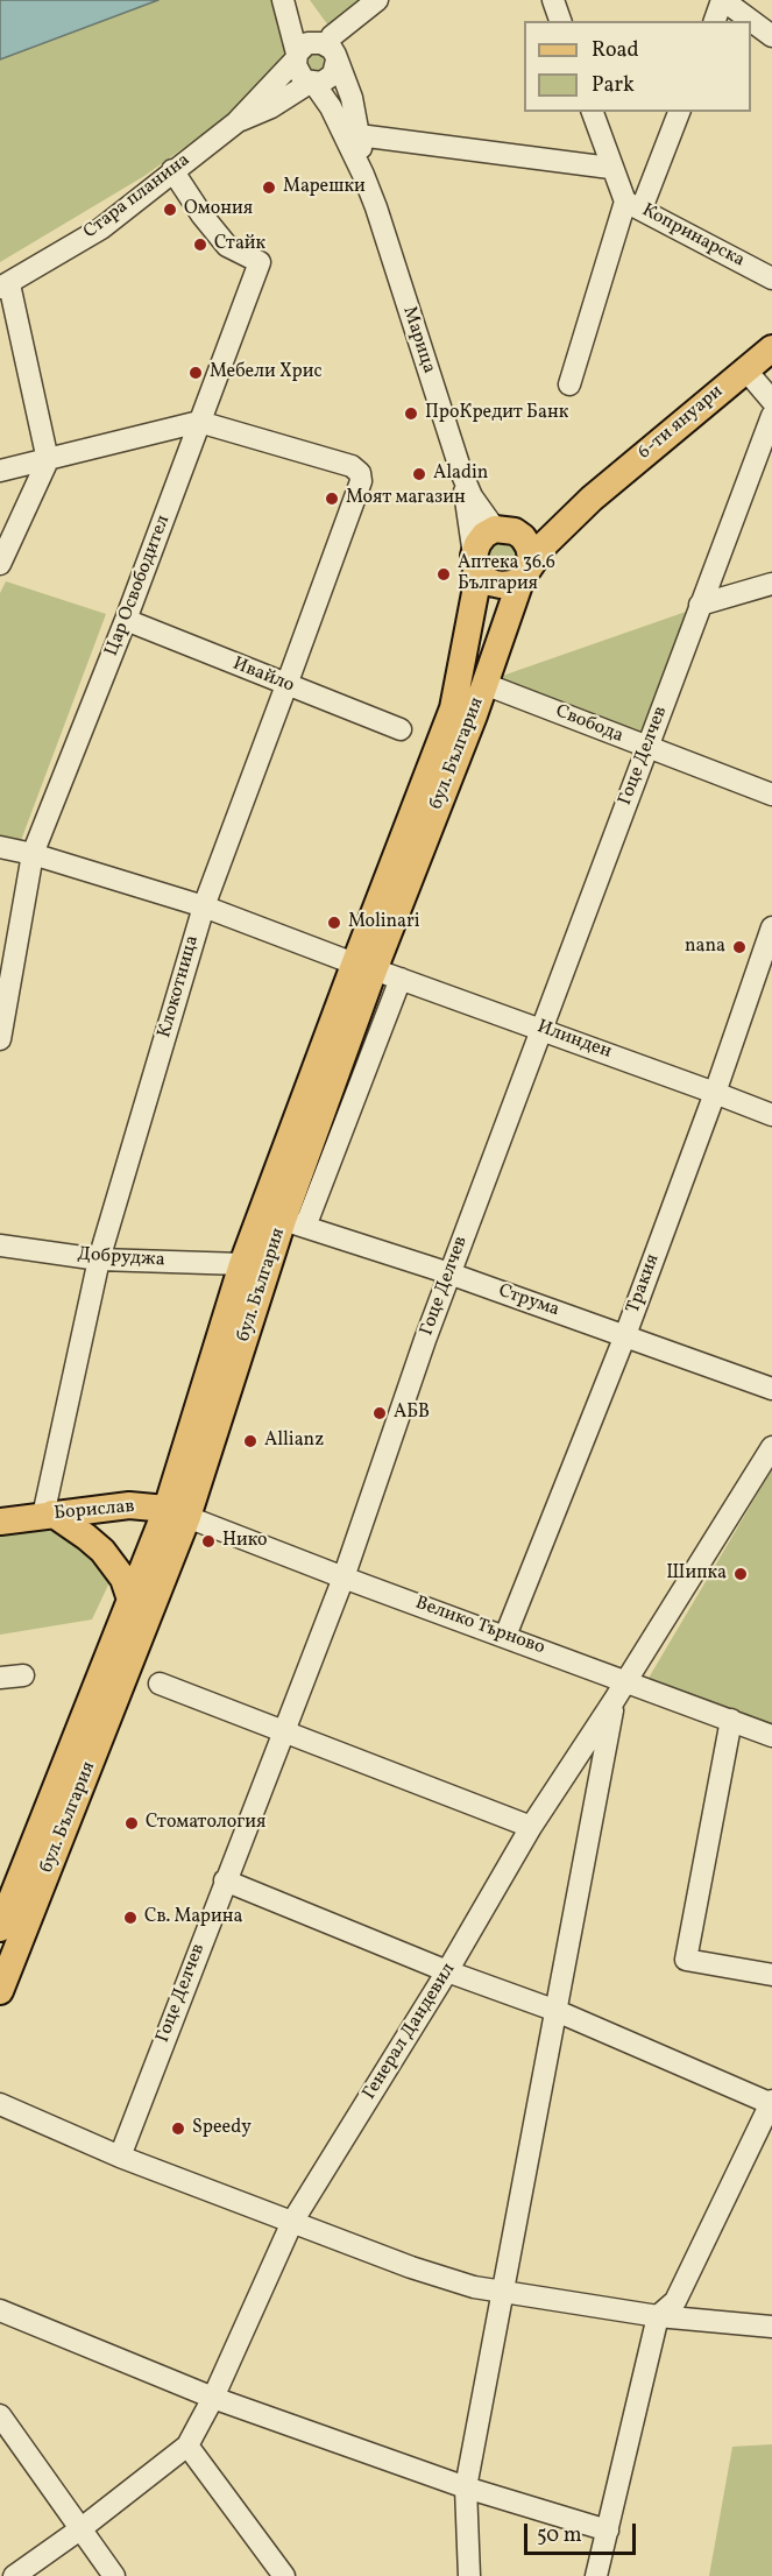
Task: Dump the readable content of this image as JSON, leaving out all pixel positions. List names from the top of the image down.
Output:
{
  "streets": {
    "main road": ["6-ти януари", "бул. България", "Борислав"],
    "street": [
      "Стара планина",
      "Копринарска",
      "Марица",
      "Цар Освободител",
      "Ивайло",
      "Свобода",
      "Гоце Делчев",
      "Клокотница",
      "Илинден",
      "Добруджа",
      "Тракия",
      "Струма",
      "Велико Търново",
      "Генерал Дандевил"
    ]
  },
  "crossings": [
    ["Стара планина", "Цар Освободител"],
    ["6-ти януари", "бул. България"],
    ["Цар Освободител", "Ивайло"],
    ["Цар Освободител", "Клокотница"],
    ["Цар Освободител", "Илинден"],
    ["Ивайло", "Клокотница"],
    ["Свобода", "бул. България"],
    ["Свобода", "Гоце Делчев"],
    ["бул. България", "Илинден"],
    ["бул. България", "Добруджа"],
    ["бул. България", "Струма"],
    ["бул. България", "Борислав"],
    ["бул. България", "Велико Търново"],
    ["Гоце Делчев", "Илинден"],
    ["Гоце Делчев", "Струма"],
    ["Гоце Делчев", "Велико Търново"],
    ["Клокотница", "Илинден"],
    ["Клокотница", "Добруджа"],
    ["Клокотница", "Борислав"],
    ["Илинден", "Тракия"],
    ["Тракия", "Струма"],
    ["Тракия", "Велико Търново"],
    ["Борислав", "Велико Търново"],
    ["Велико Търново", "Генерал Дандевил"]
  ],
  "places": [
    "Марешки",
    "Омония",
    "Стайк",
    "Мебели Хрис",
    "ПроКредит Банк",
    "Aladin",
    "Моят магазин",
    "Аптека 36.6 България",
    "Molinari",
    "nana",
    "АБВ",
    "Allianz",
    "Нико",
    "Шипка",
    "Стоматология",
    "Св. Марина",
    "Speedy"
  ],
  "legend": ["Road", "Park"],
  "scale_bar": "50 m"
}
